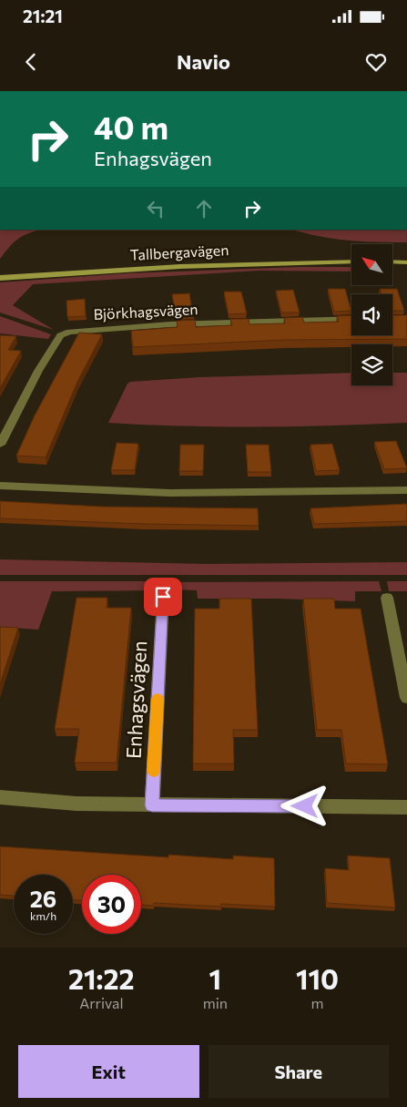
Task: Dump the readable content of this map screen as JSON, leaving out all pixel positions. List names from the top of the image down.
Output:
{
  "streets": {
    "street": ["Tallbergavägen", "Björkhagsvägen", "Enhagsvägen"]
  },
  "north": "top left",
  "page": {
    "status": "21:21",
    "header": "Navio",
    "turn": ["40 m", "Enhagsvägen"],
    "speed": "26 km/h",
    "limit": "30",
    "eta": [
      "21:22",
      "Arrival",
      "1",
      "min",
      "110",
      "m"
    ],
    "buttons": ["Exit", "Share"]
  }
}
